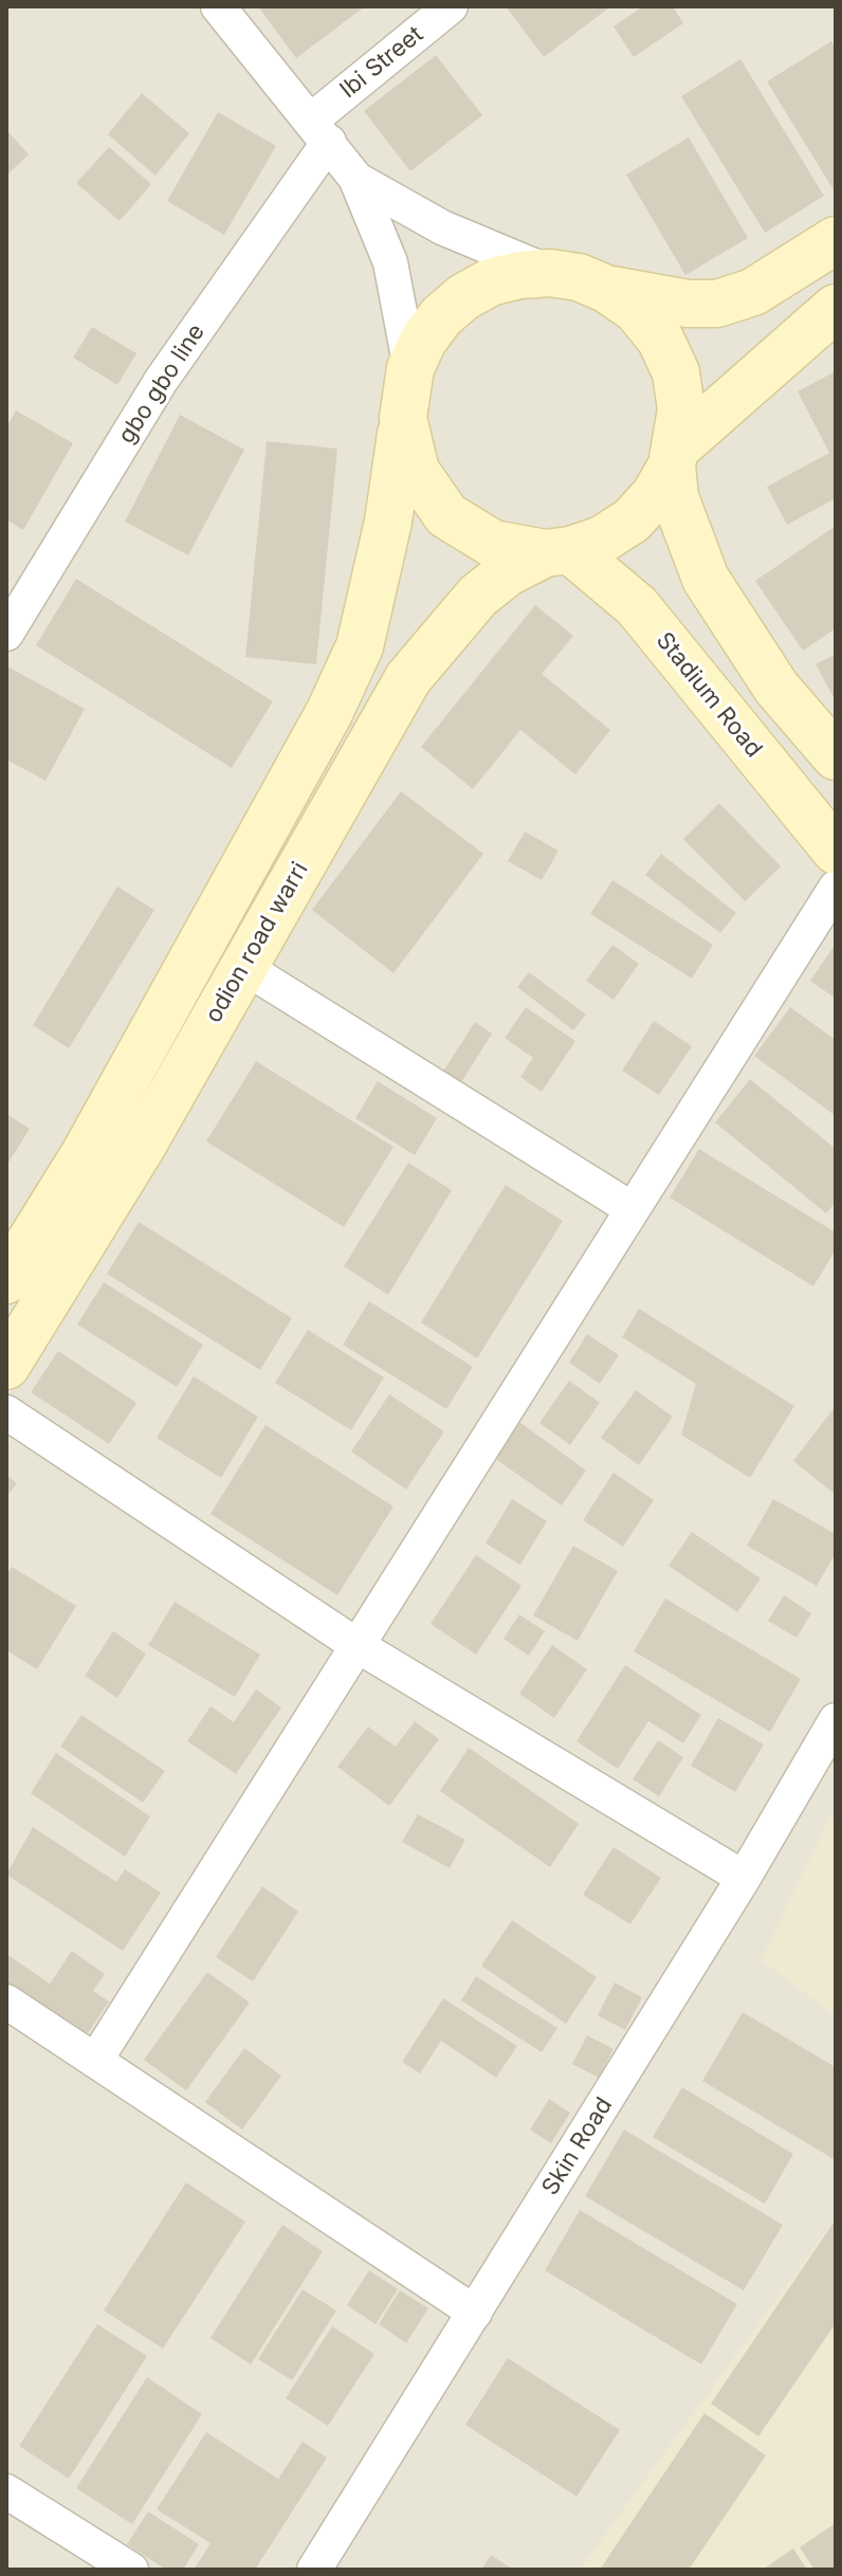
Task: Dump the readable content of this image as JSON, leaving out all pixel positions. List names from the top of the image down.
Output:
{
  "streets": {
    "main road": ["Stadium Road", "odion road warri"],
    "street": ["Ibi Street", "gbo gbo line", "Skin Road"]
  },
  "crossings": [
    ["Ibi Street", "gbo gbo line"],
    ["Stadium Road", "odion road warri"]
  ]
}
